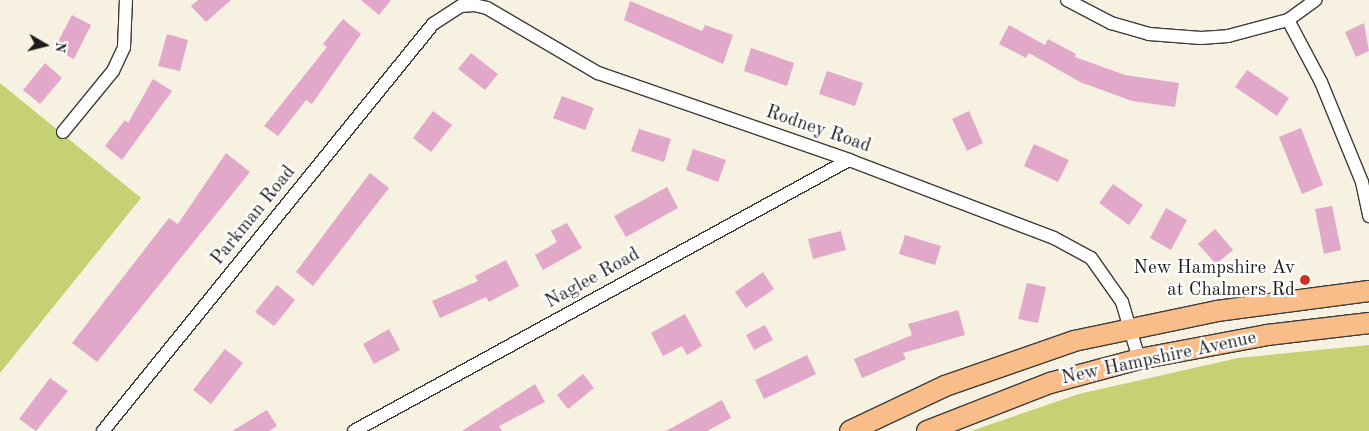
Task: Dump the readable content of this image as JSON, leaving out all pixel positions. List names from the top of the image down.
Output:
{
  "streets": {
    "main road": ["New Hampshire Avenue"],
    "street": ["Rodney Road", "Parkman Road", "Naglee Road"]
  },
  "crossings": [
    ["Rodney Road", "Parkman Road"],
    ["Rodney Road", "Naglee Road"],
    ["Rodney Road", "New Hampshire Avenue"]
  ],
  "places": ["New Hampshire Av at Chalmers Rd"],
  "north": "right"
}
